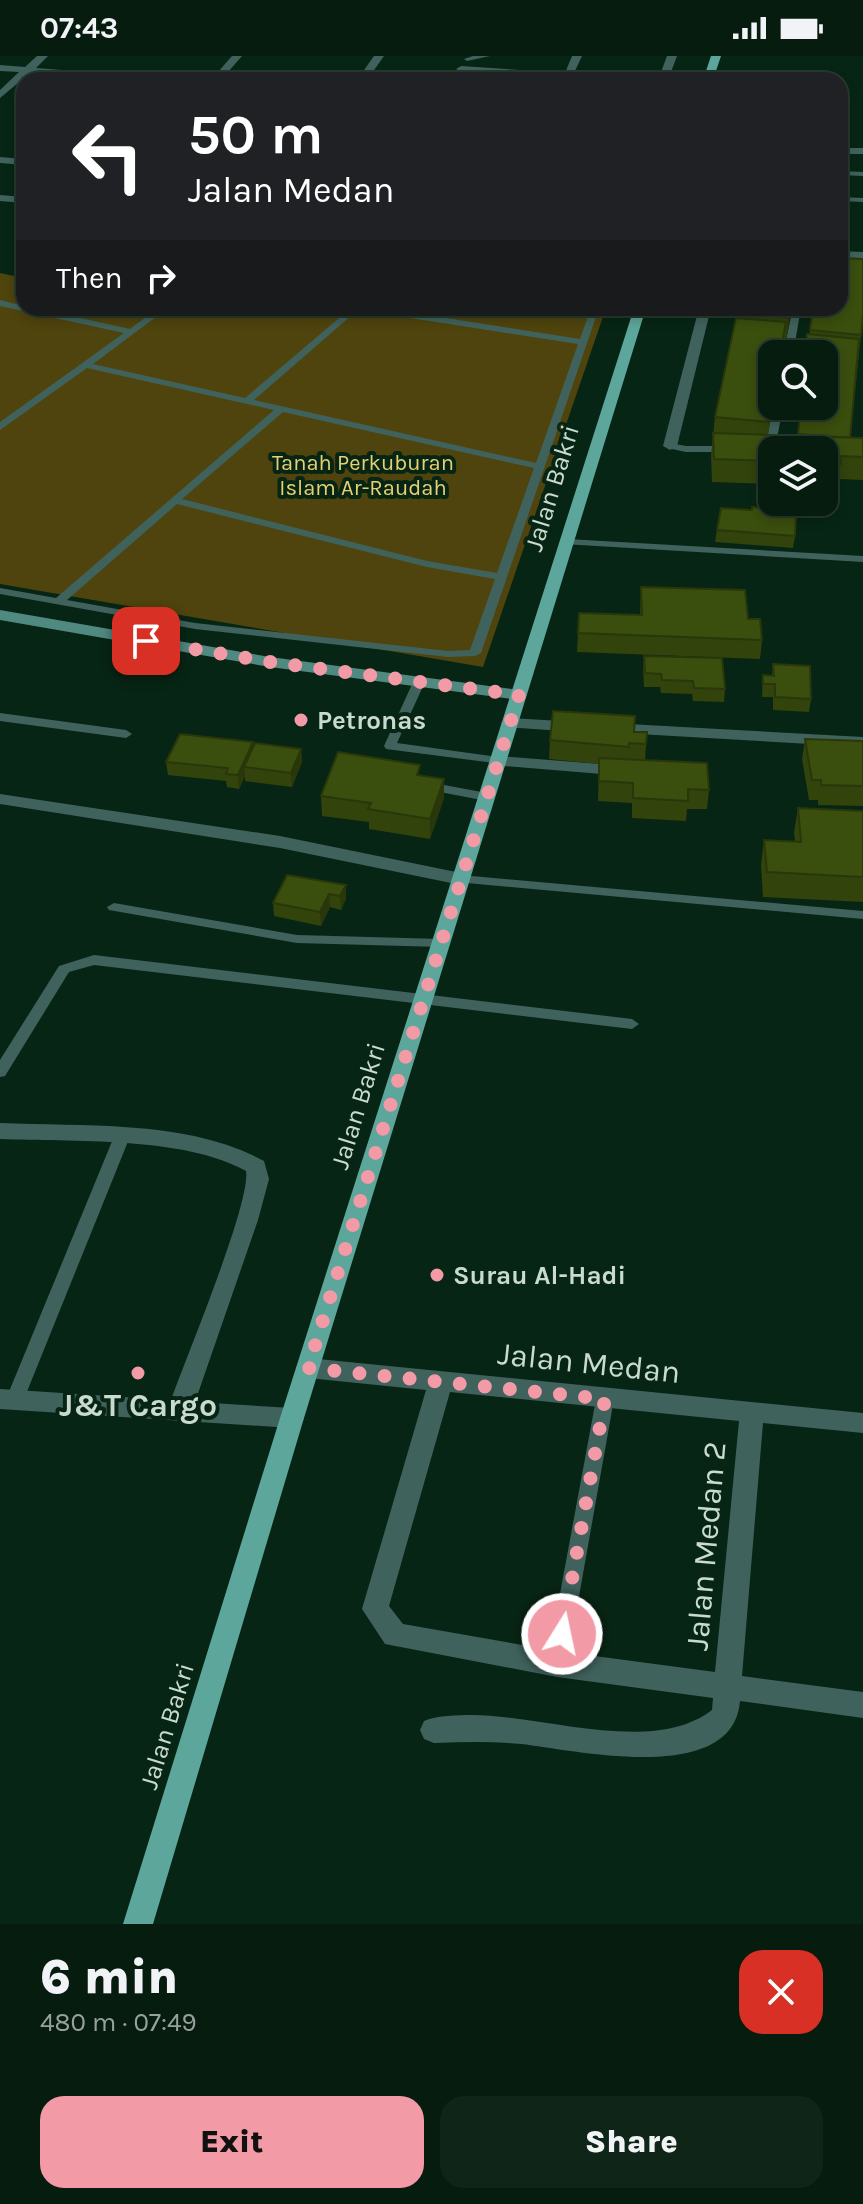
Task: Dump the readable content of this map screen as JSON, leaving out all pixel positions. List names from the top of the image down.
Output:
{
  "streets": {
    "main road": ["Jalan Bakri"],
    "street": ["Jalan Medan", "Jalan Medan 2"]
  },
  "crossings": [
    ["Jalan Bakri", "Jalan Medan"],
    ["Jalan Medan", "Jalan Medan 2"]
  ],
  "parks": ["Tanah Perkuburan Islam Ar-Raudah"],
  "places": ["Petronas", "Surau Al-Hadi", "J&T Cargo"],
  "page": {
    "status": "07:43",
    "turn": ["50 m", "Jalan Medan"],
    "then": "Then",
    "heading": ["6 min", "480 m · 07:49"],
    "buttons": ["Exit", "Share"]
  }
}
